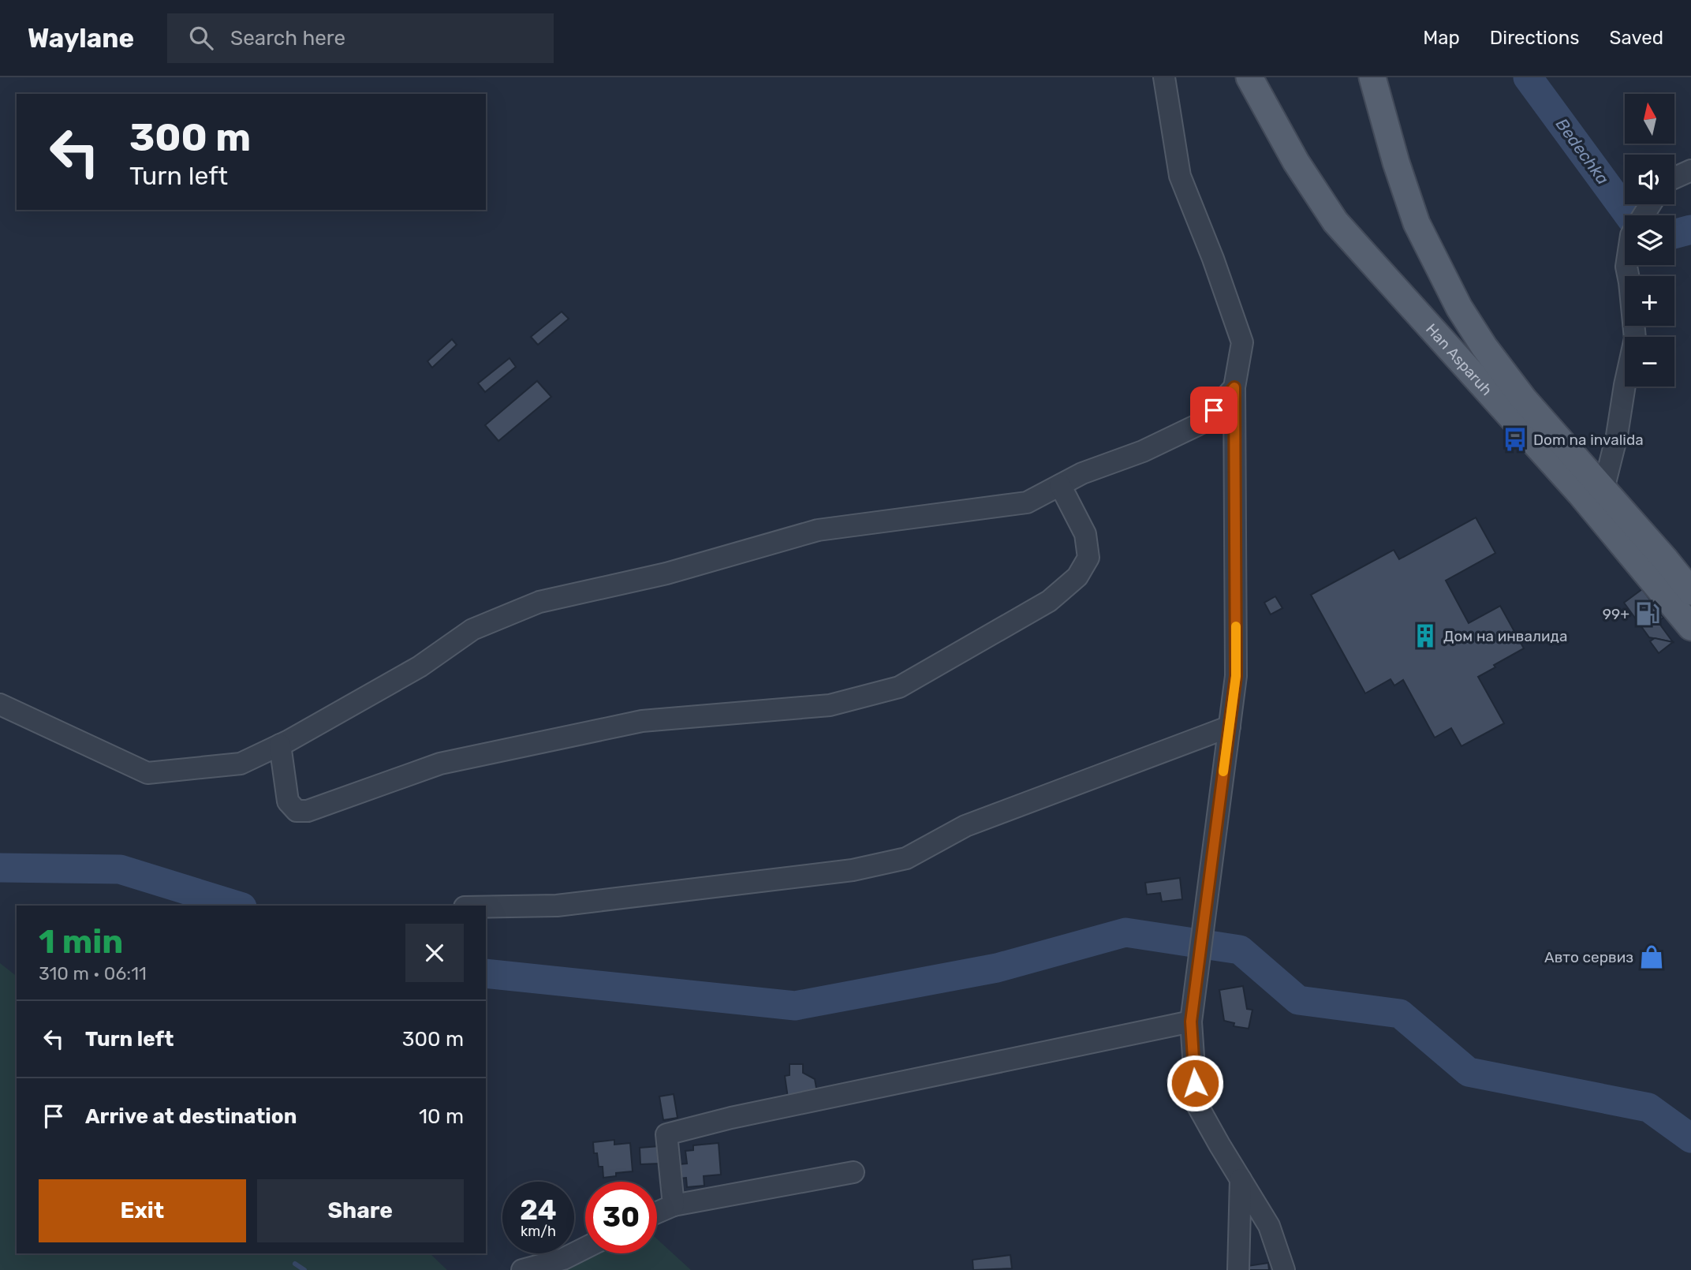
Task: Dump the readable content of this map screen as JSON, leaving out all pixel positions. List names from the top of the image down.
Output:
{
  "streets": {
    "main road": ["Han Asparuh"]
  },
  "water": ["Bedechka"],
  "places": {
    "bus stop": ["Dom na invalida"],
    "fuel station": ["99+"],
    "building": ["Дом на инвалида"],
    "shop": ["Авто сервиз"]
  },
  "north": "top",
  "page": {
    "header": "Waylane",
    "search": "Search here",
    "nav": ["Map", "Directions", "Saved"],
    "map_buttons": ["+", "−"],
    "turn": ["300 m", "Turn left"],
    "heading": ["1 min", "310 m · 06:11"],
    "list": [
      {
        "name": "Turn left",
        "value": "300 m"
      },
      {
        "name": "Arrive at destination",
        "value": "10 m"
      }
    ],
    "buttons": ["Exit", "Share"],
    "speed": "24 km/h",
    "limit": "30"
  }
}
